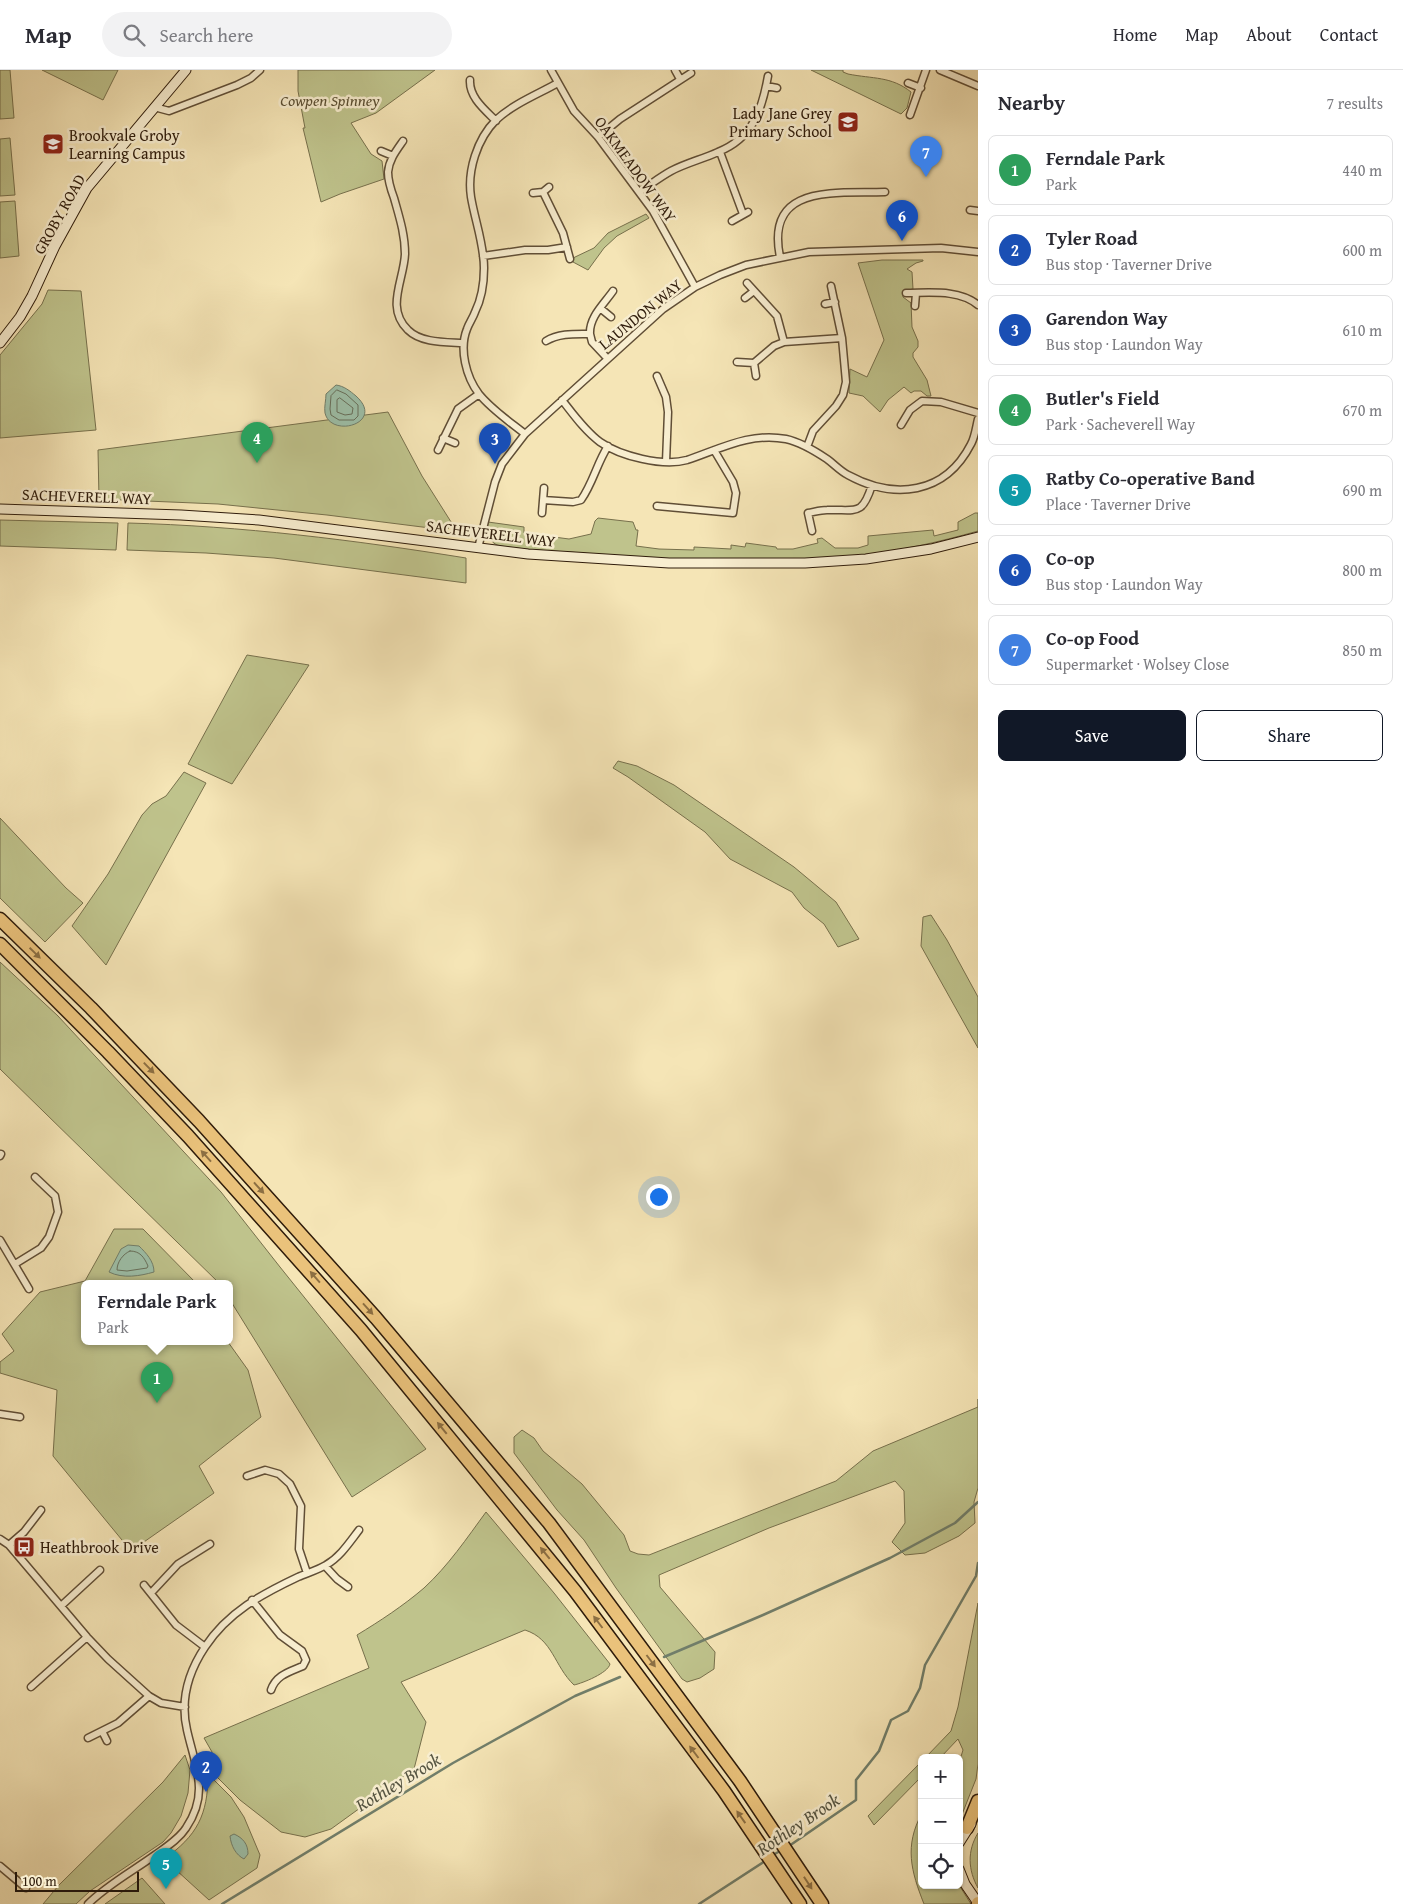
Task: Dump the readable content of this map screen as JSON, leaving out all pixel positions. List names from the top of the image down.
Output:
{
  "streets": {
    "street": [
      "OAKMEADOW WAY",
      "GROBY ROAD",
      "LAUNDON WAY",
      "SACHEVERELL WAY"
    ]
  },
  "crossings": [
    ["OAKMEADOW WAY", "LAUNDON WAY"],
    ["LAUNDON WAY", "SACHEVERELL WAY"]
  ],
  "water": ["Rothley Brook"],
  "parks": ["Cowpen Spinney"],
  "places": {
    "school or university": ["Lady Jane Grey Primary School", "Brookvale Groby Learning Campus"],
    "bus stop": ["Heathbrook Drive"]
  },
  "scale_bar": "100 m",
  "page": {
    "header": "Map",
    "search": "Search here",
    "nav": [
      "Home",
      "Map",
      "About",
      "Contact"
    ],
    "heading": ["Nearby", "7 results"],
    "list": [
      {
        "mark": "1",
        "name": "Ferndale Park",
        "note": "Park",
        "value": "440 m"
      },
      {
        "mark": "2",
        "name": "Tyler Road",
        "note": "Bus stop · Taverner Drive",
        "value": "600 m"
      },
      {
        "mark": "3",
        "name": "Garendon Way",
        "note": "Bus stop · Laundon Way",
        "value": "610 m"
      },
      {
        "mark": "4",
        "name": "Butler's Field",
        "note": "Park · Sacheverell Way",
        "value": "670 m"
      },
      {
        "mark": "5",
        "name": "Ratby Co-operative Band",
        "note": "Place · Taverner Drive",
        "value": "690 m"
      },
      {
        "mark": "6",
        "name": "Co-op",
        "note": "Bus stop · Laundon Way",
        "value": "800 m"
      },
      {
        "mark": "7",
        "name": "Co-op Food",
        "note": "Supermarket · Wolsey Close",
        "value": "850 m"
      }
    ],
    "pins": [
      "7",
      "6",
      "4",
      "3",
      "1",
      "2",
      "5"
    ],
    "buttons": ["Save", "Share"],
    "popup": ["Ferndale Park", "Park"],
    "map_buttons": ["+", "−"],
    "scale": "100 m"
  }
}
